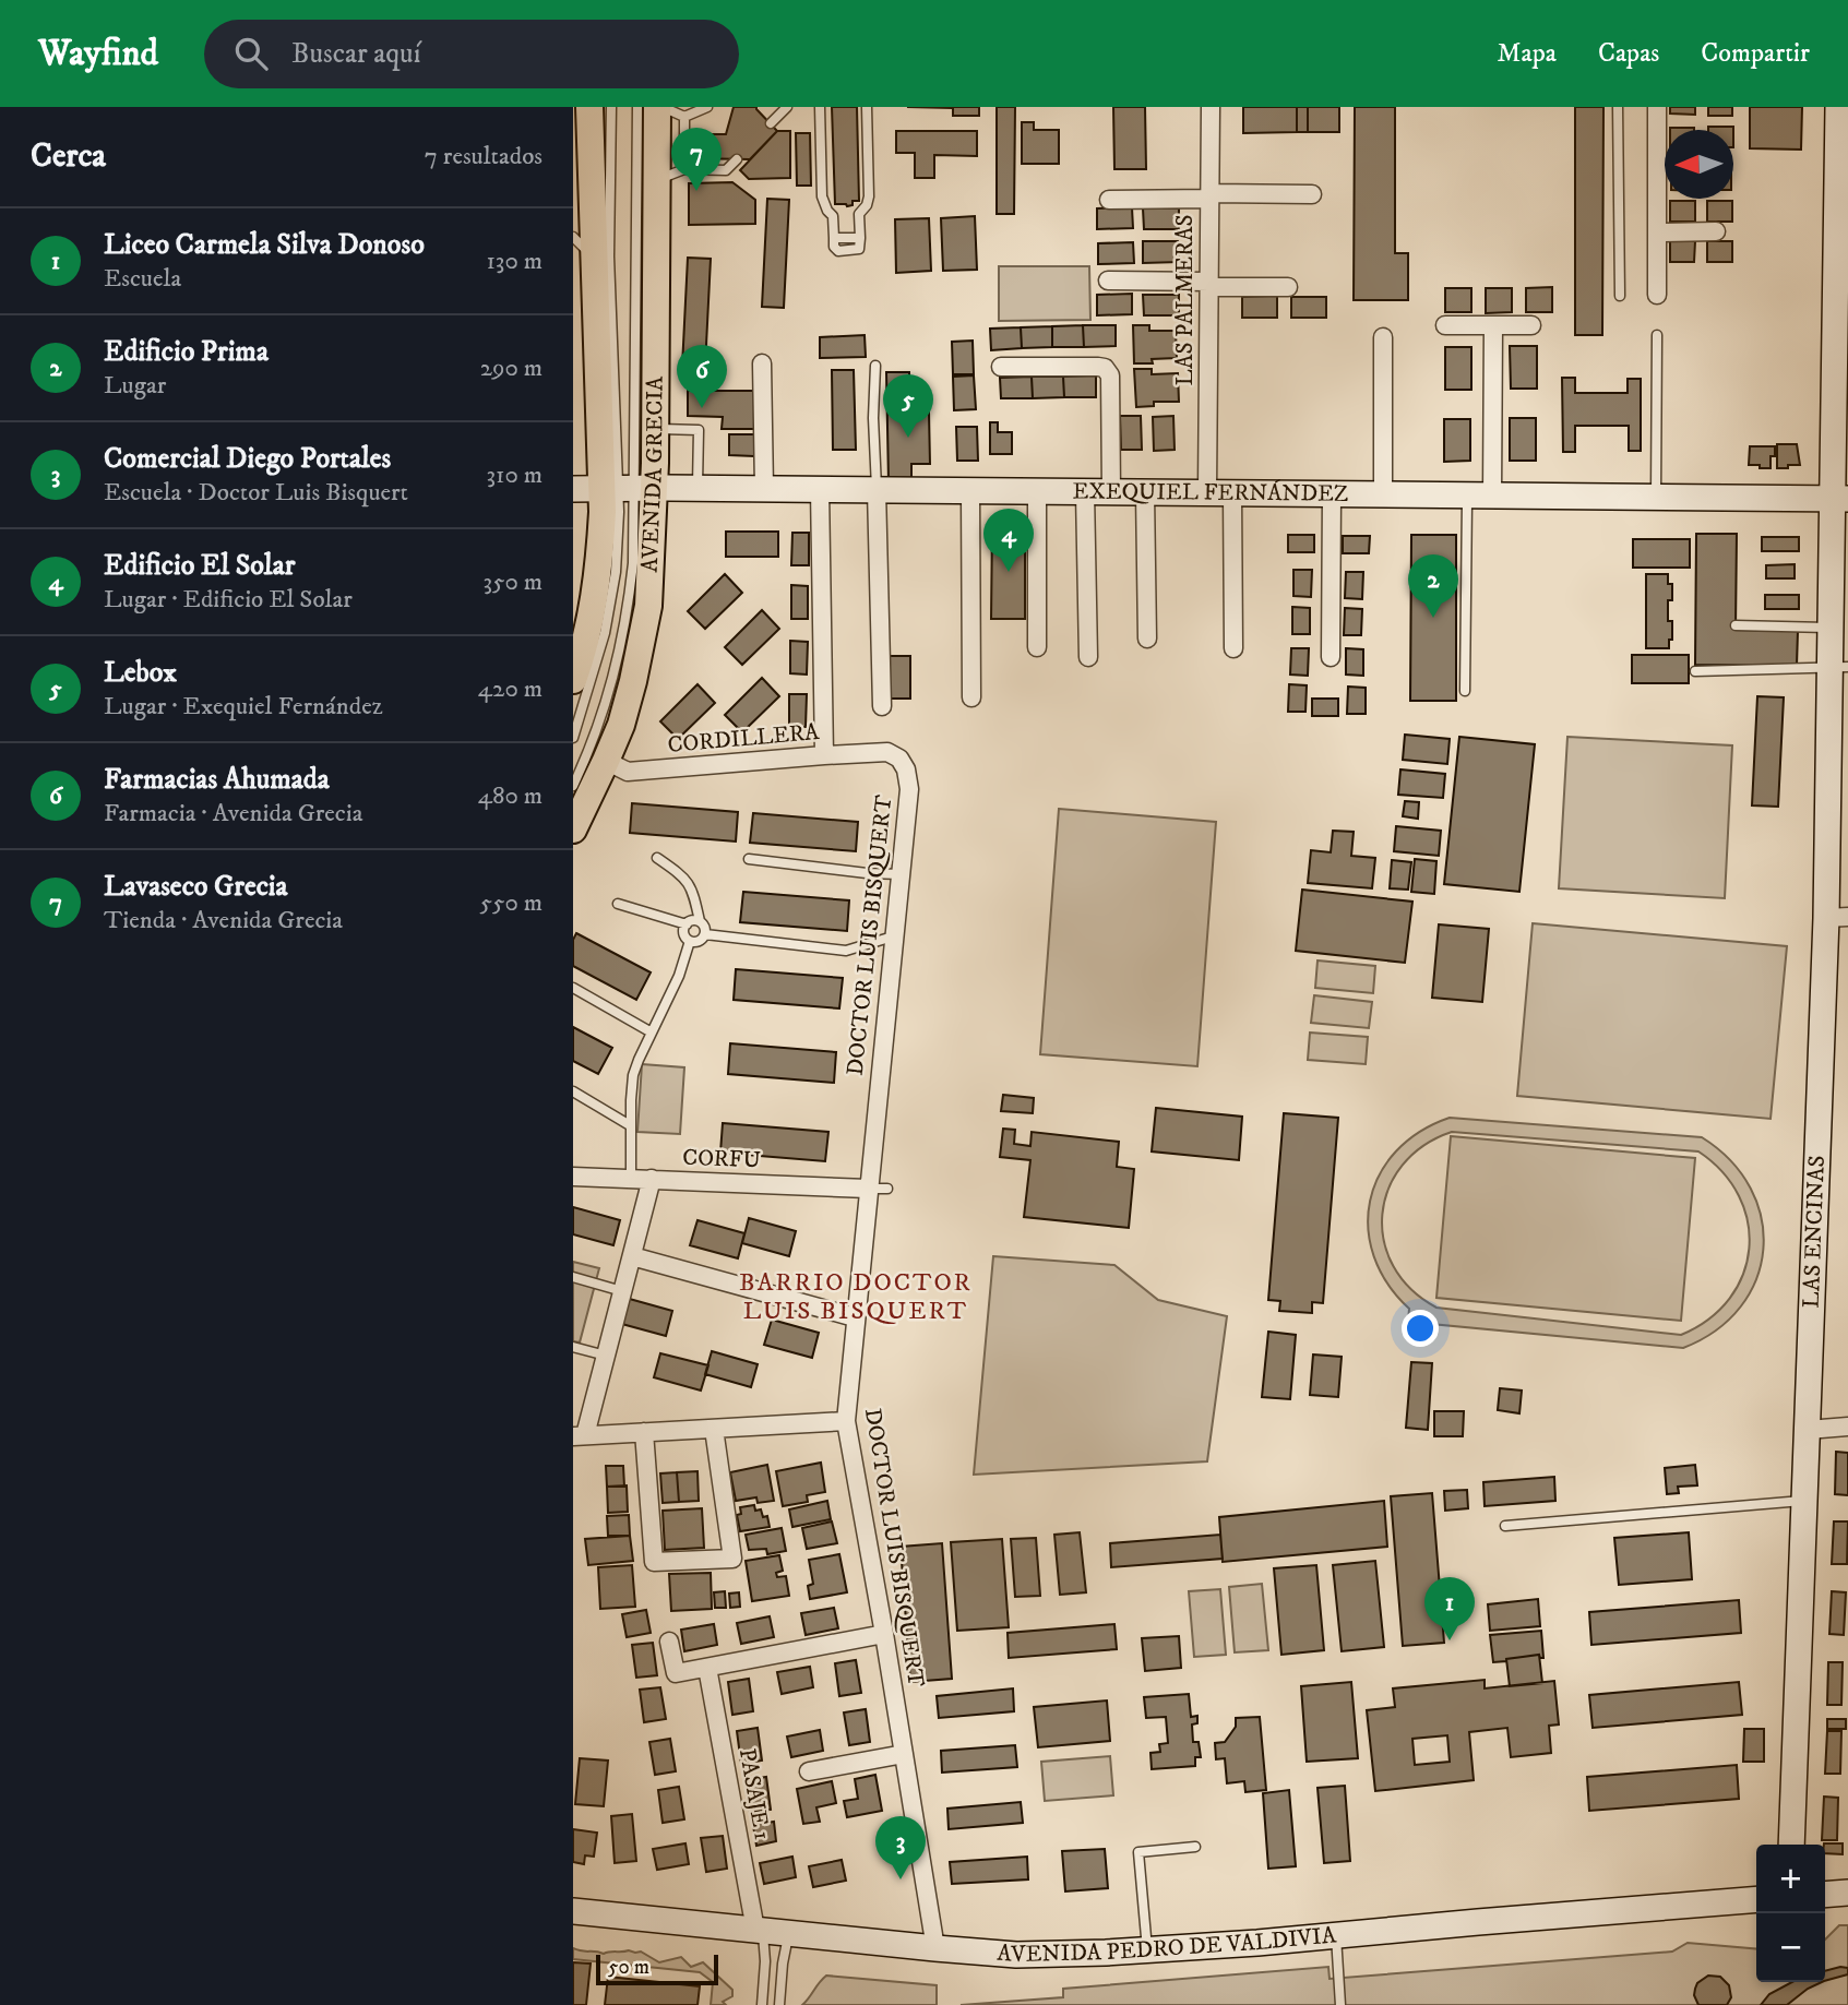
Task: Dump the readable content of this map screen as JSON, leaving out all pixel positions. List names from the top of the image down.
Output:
{
  "streets": {
    "main road": ["AVENIDA GRECIA"],
    "street": [
      "LAS PALMERAS",
      "EXEQUIEL FERNÁNDEZ",
      "CORDILLERA",
      "DOCTOR LUIS BISQUERT",
      "CORFU",
      "LAS ENCINAS",
      "PASAJE 1",
      "AVENIDA PEDRO DE VALDIVIA"
    ]
  },
  "crossings": [
    ["LAS PALMERAS", "EXEQUIEL FERNÁNDEZ"],
    ["AVENIDA GRECIA", "EXEQUIEL FERNÁNDEZ"],
    ["AVENIDA GRECIA", "CORDILLERA"],
    ["EXEQUIEL FERNÁNDEZ", "LAS ENCINAS"],
    ["CORDILLERA", "DOCTOR LUIS BISQUERT"],
    ["DOCTOR LUIS BISQUERT", "CORFU"],
    ["DOCTOR LUIS BISQUERT", "AVENIDA PEDRO DE VALDIVIA"],
    ["PASAJE 1", "AVENIDA PEDRO DE VALDIVIA"]
  ],
  "districts": ["BARRIO DOCTOR LUIS BISQUERT"],
  "scale_bar": "50 m",
  "north": "left",
  "page": {
    "header": "Wayfind",
    "search": "Buscar aquí",
    "nav": ["Mapa", "Capas", "Compartir"],
    "heading": ["Cerca", "7 resultados"],
    "pins": [
      "7",
      "6",
      "5",
      "4",
      "2",
      "1",
      "3"
    ],
    "list": [
      {
        "mark": "1",
        "name": "Liceo Carmela Silva Donoso",
        "note": "Escuela",
        "value": "130 m"
      },
      {
        "mark": "2",
        "name": "Edificio Prima",
        "note": "Lugar",
        "value": "290 m"
      },
      {
        "mark": "3",
        "name": "Comercial Diego Portales",
        "note": "Escuela · Doctor Luis Bisquert",
        "value": "310 m"
      },
      {
        "mark": "4",
        "name": "Edificio El Solar",
        "note": "Lugar · Edificio El Solar",
        "value": "350 m"
      },
      {
        "mark": "5",
        "name": "Lebox",
        "note": "Lugar · Exequiel Fernández",
        "value": "420 m"
      },
      {
        "mark": "6",
        "name": "Farmacias Ahumada",
        "note": "Farmacia · Avenida Grecia",
        "value": "480 m"
      },
      {
        "mark": "7",
        "name": "Lavaseco Grecia",
        "note": "Tienda · Avenida Grecia",
        "value": "550 m"
      }
    ],
    "map_buttons": ["+", "−"],
    "scale": "50 m"
  }
}
